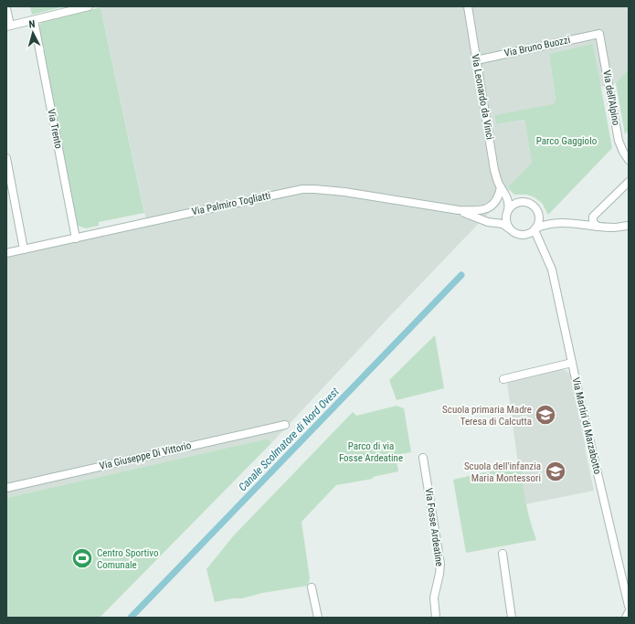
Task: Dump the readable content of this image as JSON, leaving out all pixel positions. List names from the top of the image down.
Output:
{
  "streets": {
    "street": [
      "Via Bruno Buozzi",
      "Via Leonardo da Vinci",
      "Via dell'Alpino",
      "Via Trento",
      "Via Palmiro Togliatti",
      "Via Martiri di Marzabotto",
      "Via Giuseppe Di Vittorio",
      "Via Fosse Ardeatine"
    ]
  },
  "crossings": [
    ["Via Bruno Buozzi", "Via Leonardo da Vinci"],
    ["Via Bruno Buozzi", "Via dell'Alpino"],
    ["Via Leonardo da Vinci", "Via Palmiro Togliatti"],
    ["Via Leonardo da Vinci", "Via Martiri di Marzabotto"],
    ["Via Trento", "Via Palmiro Togliatti"],
    ["Via Palmiro Togliatti", "Via Martiri di Marzabotto"]
  ],
  "water": ["Canale Scolmatore di Nord Ovest"],
  "parks": ["Parco Gaggiolo", "Parco di via Fosse Ardeatine"],
  "places": {
    "school or university": ["Scuola primaria Madre Teresa di Calcutta", "Scuola dell'infanzia Maria Montessori"],
    "sports": ["Centro Sportivo Comunale"]
  },
  "north": "top"
}
